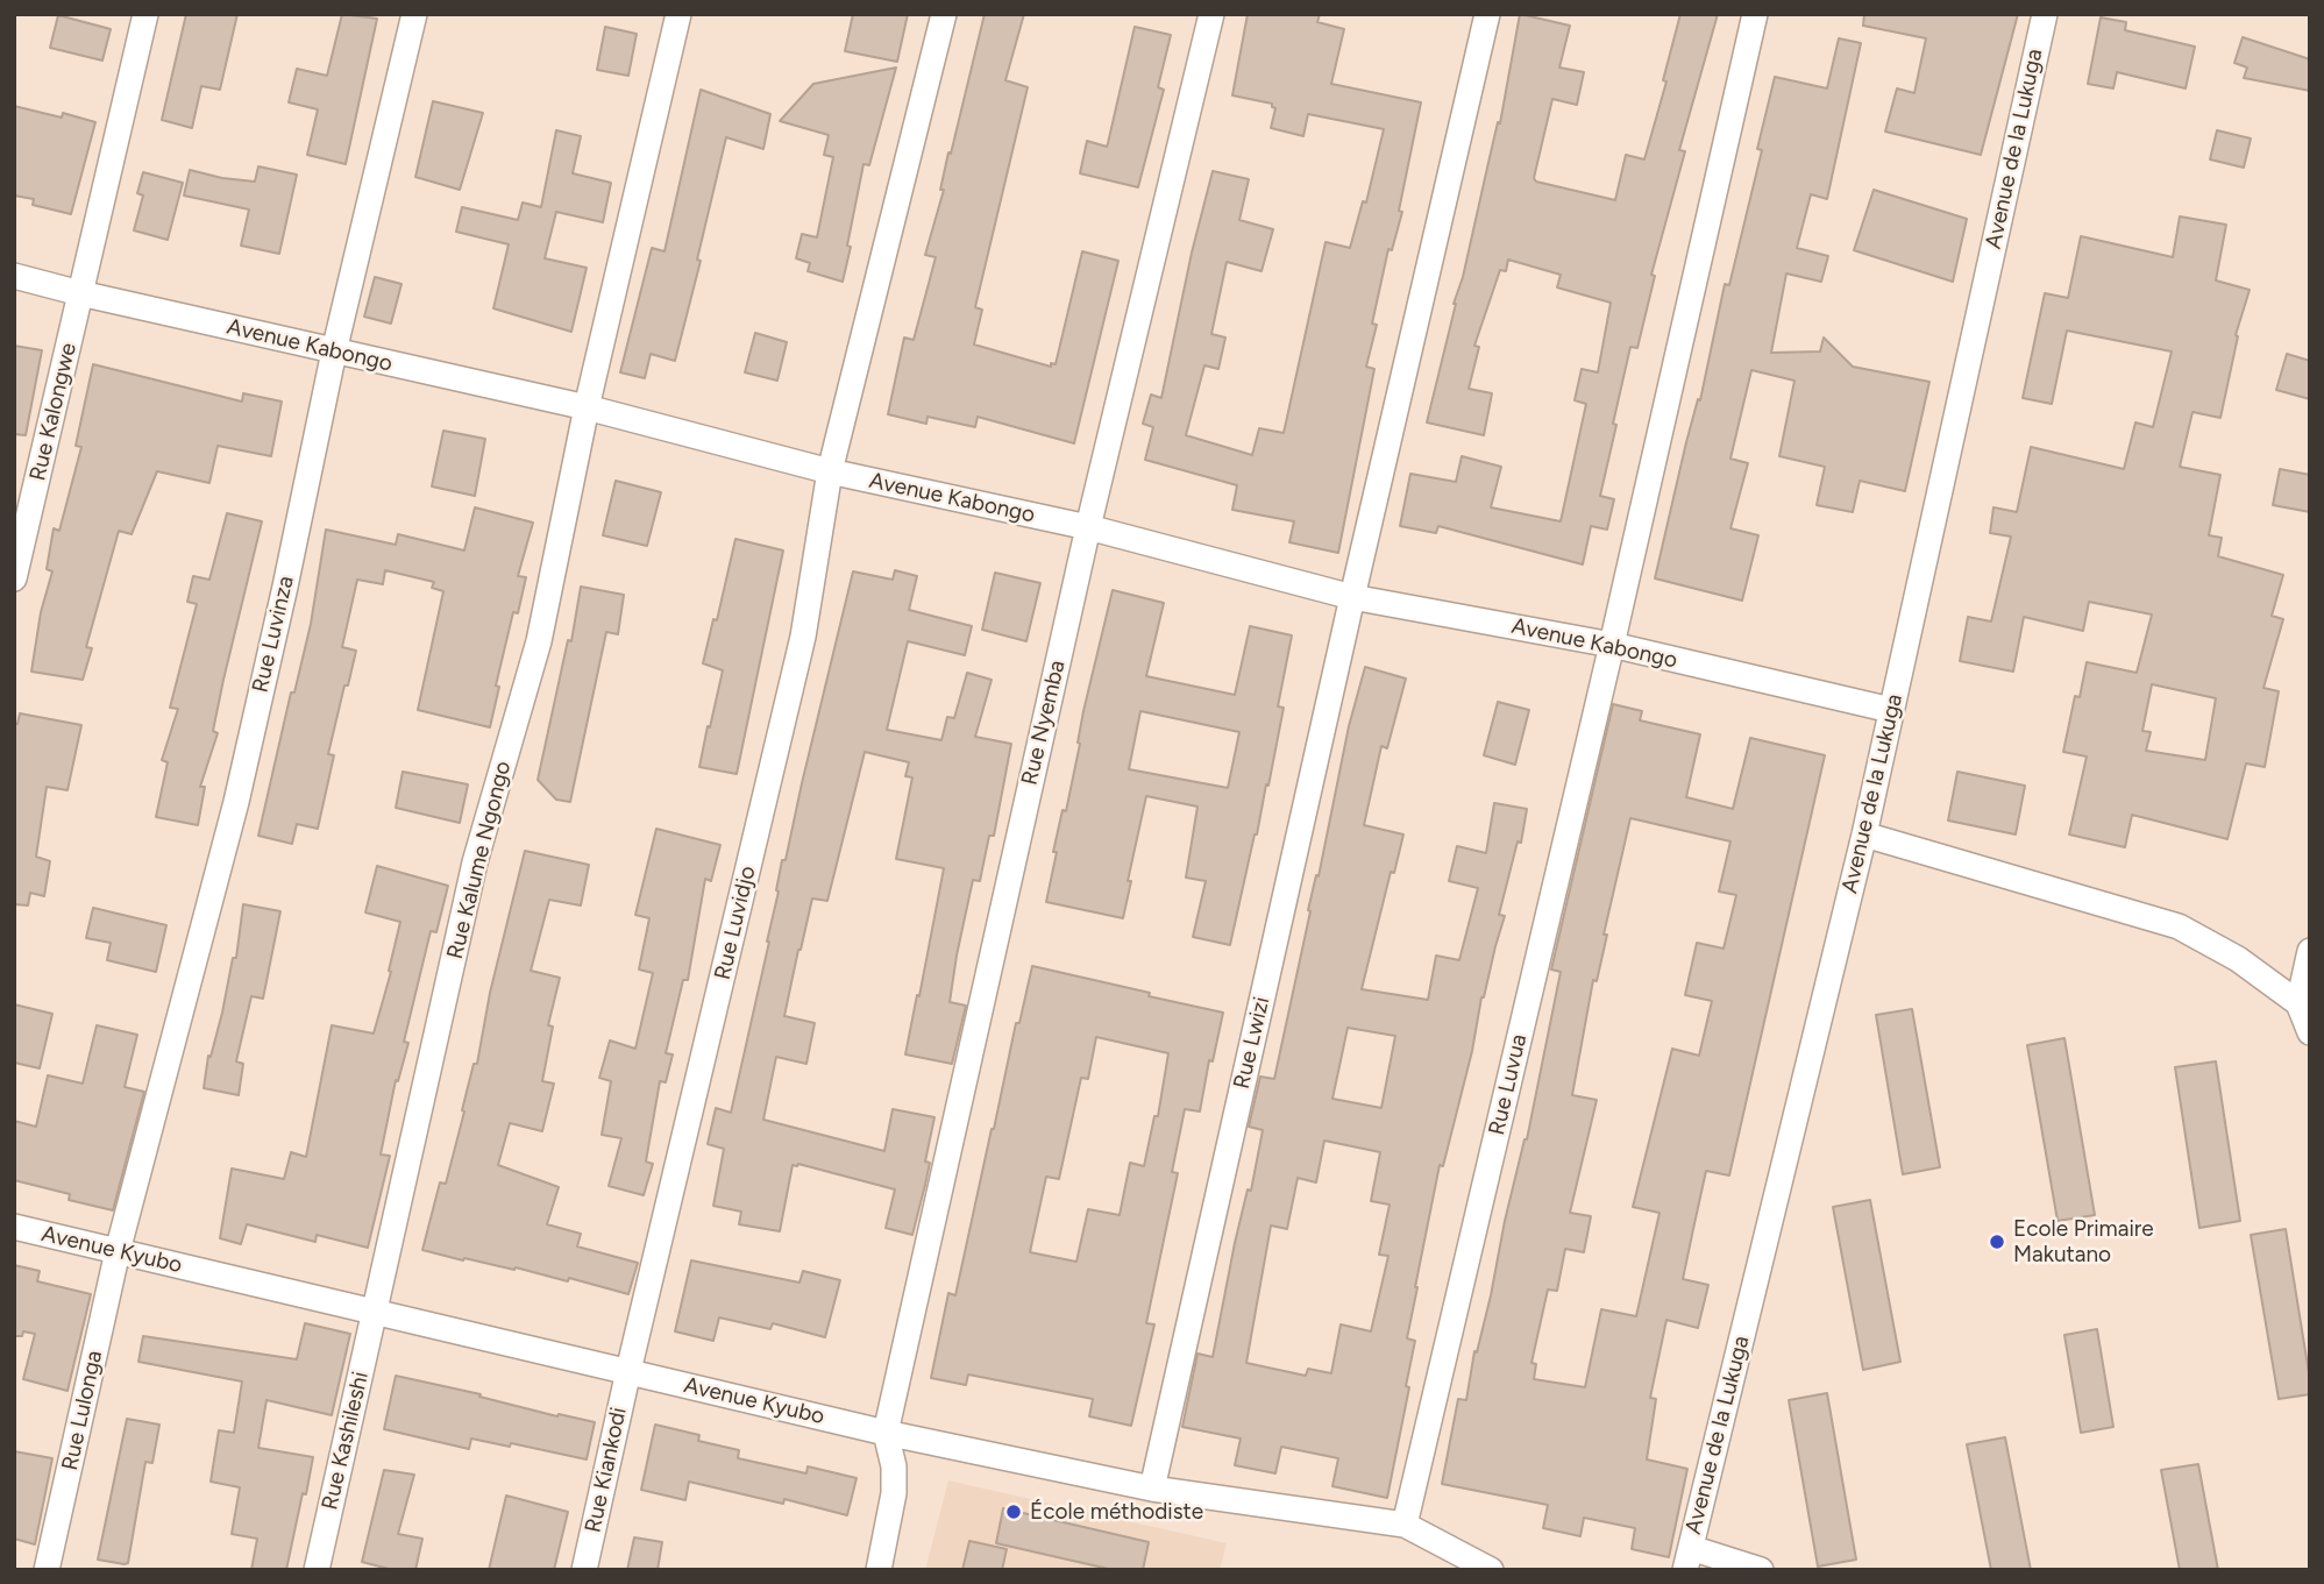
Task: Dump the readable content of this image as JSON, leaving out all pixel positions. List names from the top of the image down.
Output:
{
  "streets": {
    "street": [
      "Avenue de la Lukuga",
      "Avenue Kabongo",
      "Rue Kalongwe",
      "Rue Luvinza",
      "Rue Nyemba",
      "Rue Kalume Ngongo",
      "Rue Luvidjo",
      "Rue Lwizi",
      "Rue Luvua",
      "Avenue Kyubo",
      "Rue Lulonga",
      "Rue Kashileshi",
      "Rue Kiankodi"
    ]
  },
  "crossings": [
    ["Avenue de la Lukuga", "Avenue Kabongo"],
    ["Avenue Kabongo", "Rue Kalongwe"],
    ["Avenue Kabongo", "Rue Luvinza"],
    ["Avenue Kabongo", "Rue Nyemba"],
    ["Avenue Kabongo", "Rue Kalume Ngongo"],
    ["Avenue Kabongo", "Rue Luvidjo"],
    ["Avenue Kabongo", "Rue Lwizi"],
    ["Avenue Kabongo", "Rue Luvua"],
    ["Rue Luvinza", "Avenue Kyubo"],
    ["Rue Luvinza", "Rue Lulonga"],
    ["Rue Nyemba", "Avenue Kyubo"],
    ["Rue Kalume Ngongo", "Avenue Kyubo"],
    ["Rue Kalume Ngongo", "Rue Kashileshi"],
    ["Rue Luvidjo", "Avenue Kyubo"],
    ["Rue Luvidjo", "Rue Kiankodi"],
    ["Rue Lwizi", "Avenue Kyubo"],
    ["Rue Luvua", "Avenue Kyubo"],
    ["Avenue Kyubo", "Rue Lulonga"],
    ["Avenue Kyubo", "Rue Kashileshi"],
    ["Avenue Kyubo", "Rue Kiankodi"]
  ],
  "places": ["Ecole Primaire Makutano", "École méthodiste"]
}
